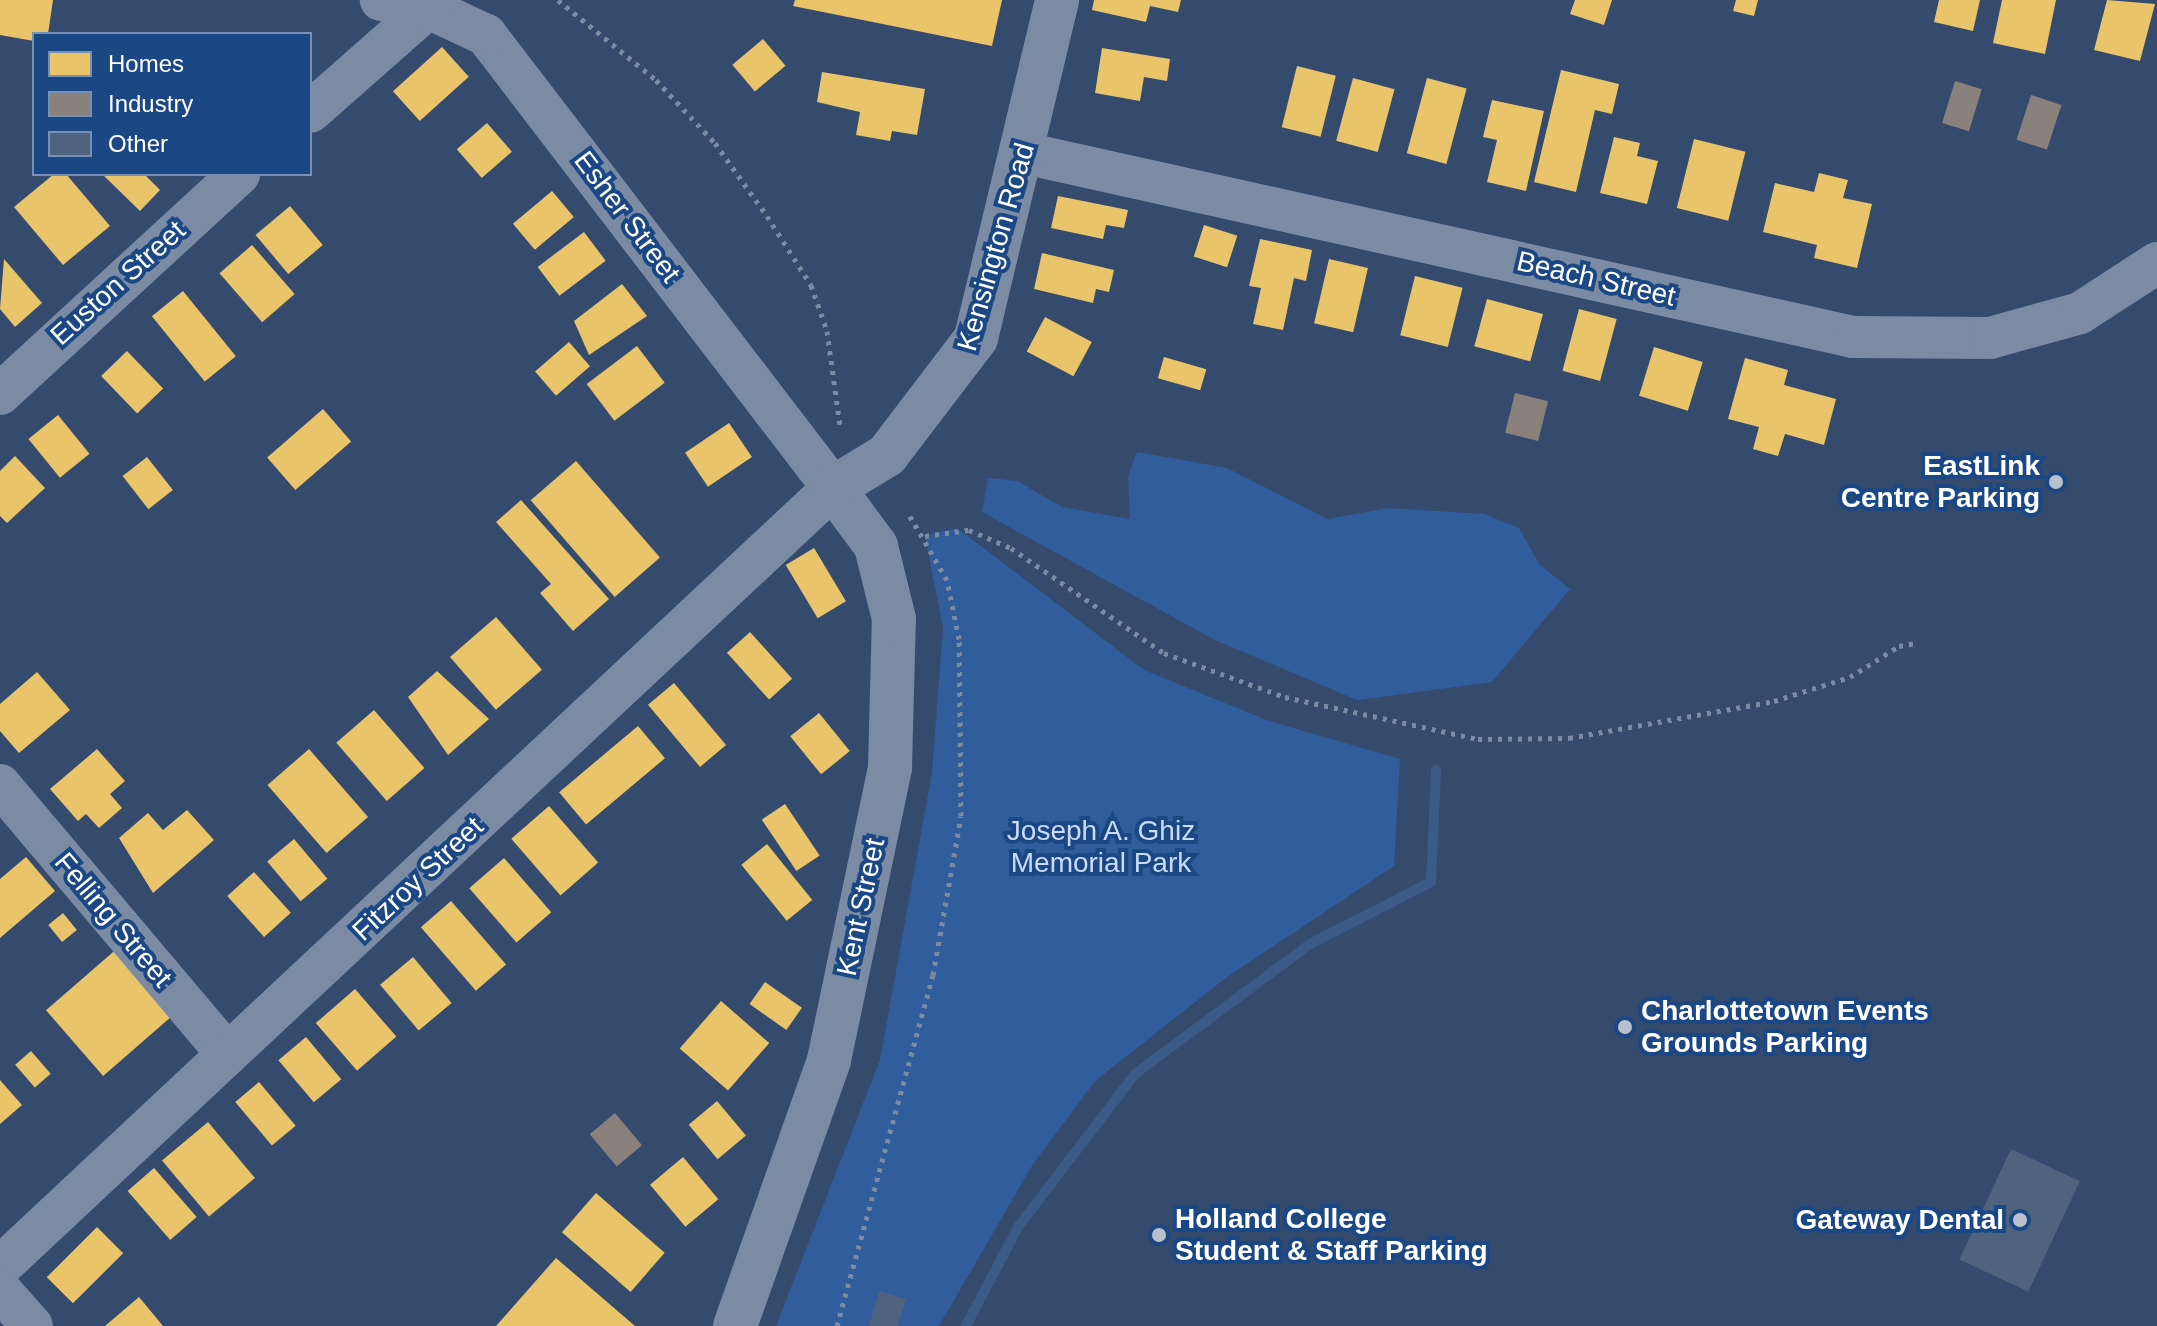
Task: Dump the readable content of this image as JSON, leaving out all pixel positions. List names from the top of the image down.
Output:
{
  "streets": {
    "street": [
      "Esher Street",
      "Kensington Road",
      "Beach Street",
      "Euston Street",
      "Fitzroy Street",
      "Kent Street",
      "Felling Street"
    ]
  },
  "crossings": [
    ["Esher Street", "Kensington Road"],
    ["Esher Street", "Fitzroy Street"],
    ["Esher Street", "Kent Street"],
    ["Kensington Road", "Beach Street"],
    ["Kensington Road", "Fitzroy Street"],
    ["Kensington Road", "Kent Street"],
    ["Fitzroy Street", "Kent Street"],
    ["Fitzroy Street", "Felling Street"]
  ],
  "parks": ["Joseph A. Ghiz Memorial Park"],
  "places": [
    "EastLink Centre Parking",
    "Charlottetown Events Grounds Parking",
    "Gateway Dental",
    "Holland College Student & Staff Parking"
  ],
  "legend": ["Homes", "Industry", "Other"]
}
